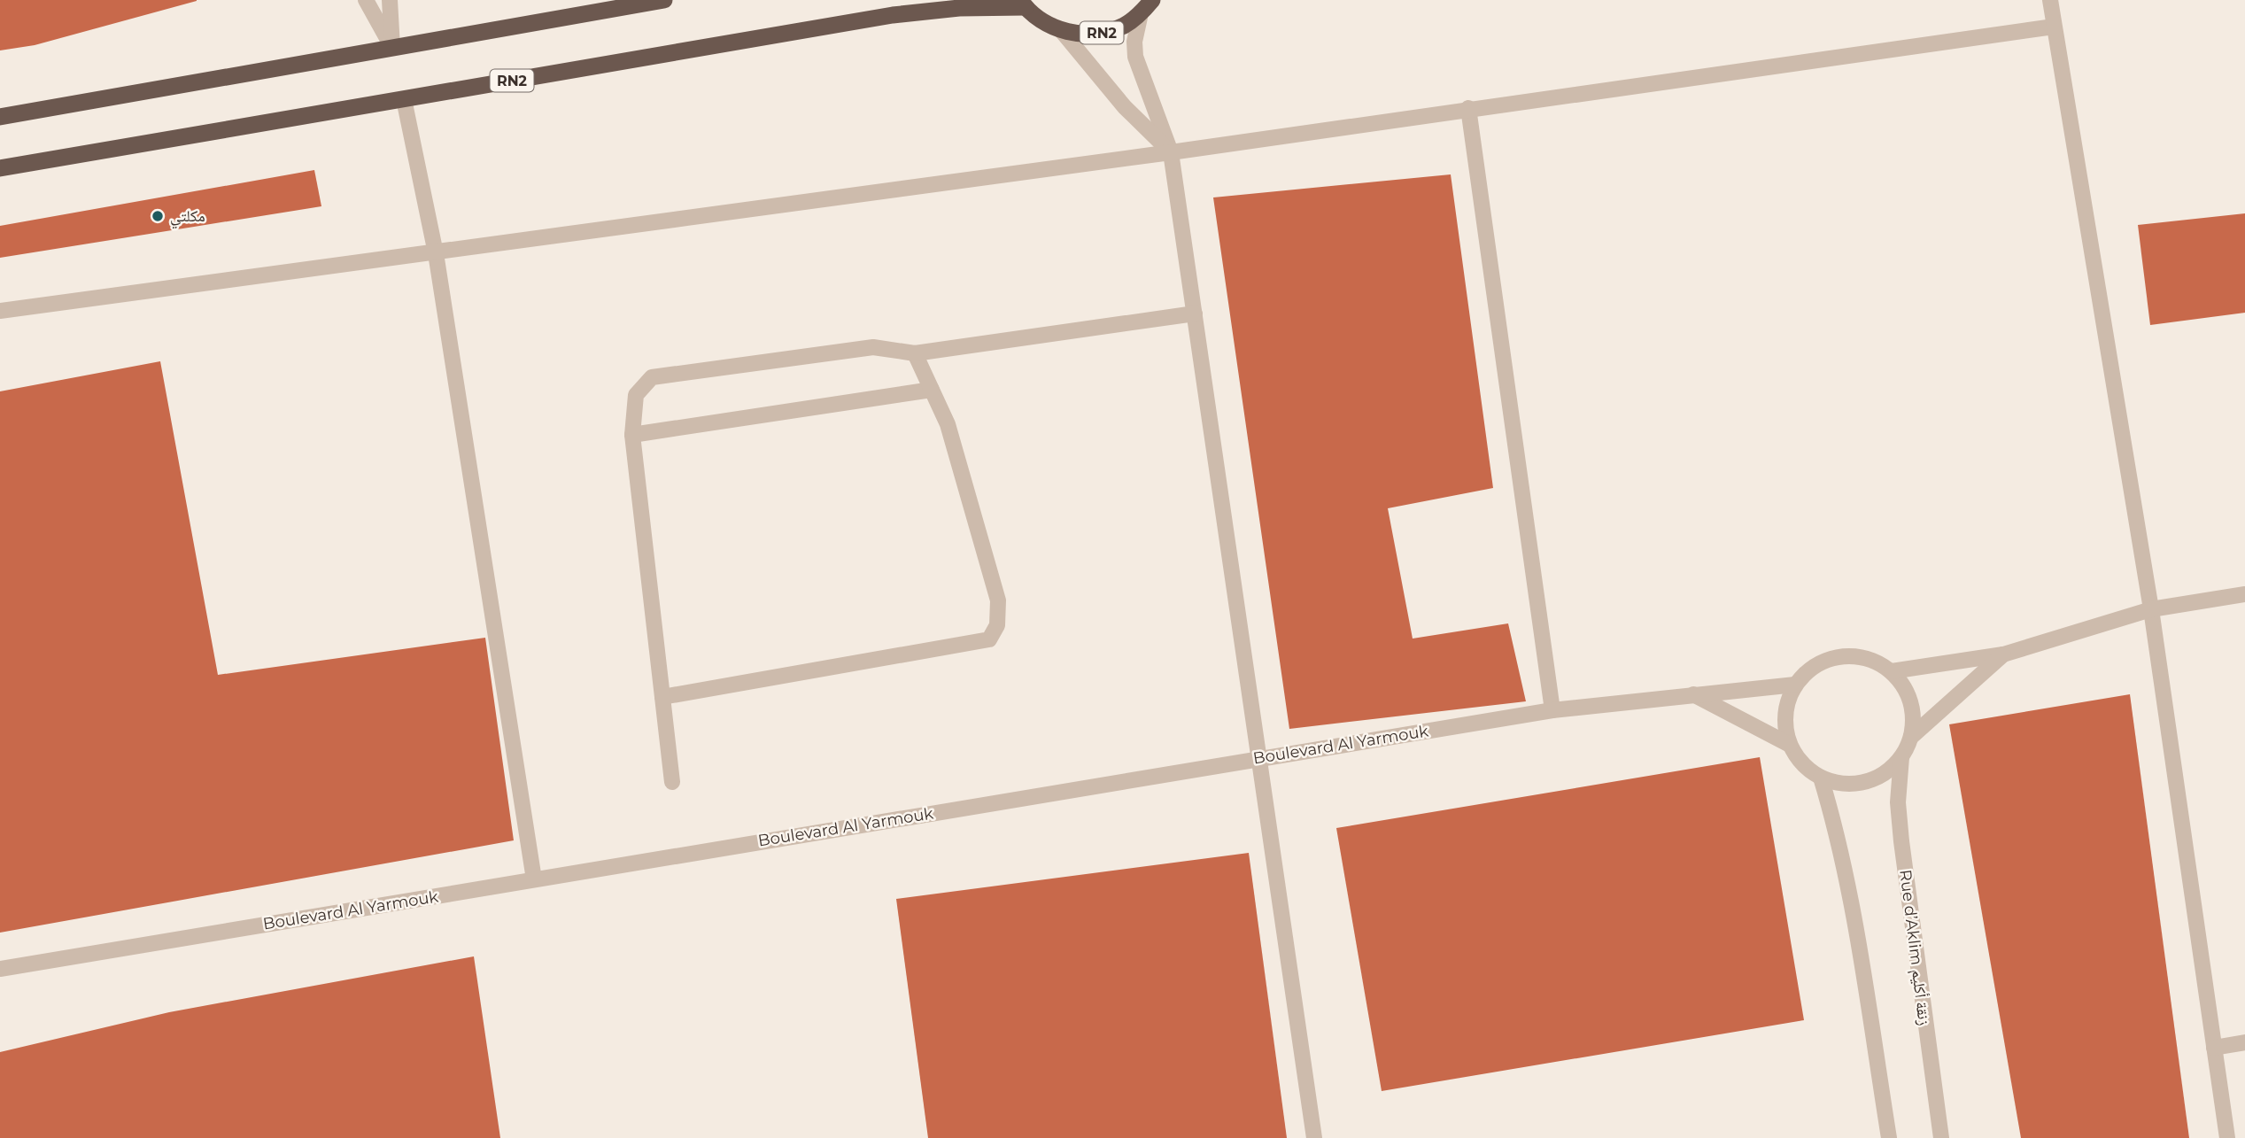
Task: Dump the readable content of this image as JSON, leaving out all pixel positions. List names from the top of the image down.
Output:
{
  "streets": {
    "highway": ["RN2"],
    "street": ["Boulevard Al Yarmouk", "Rue d’Aklim زنقة أكليم"]
  },
  "crossings": [
    ["Boulevard Al Yarmouk", "Rue d’Aklim زنقة أكليم"]
  ],
  "places": ["مكلتي"]
}
